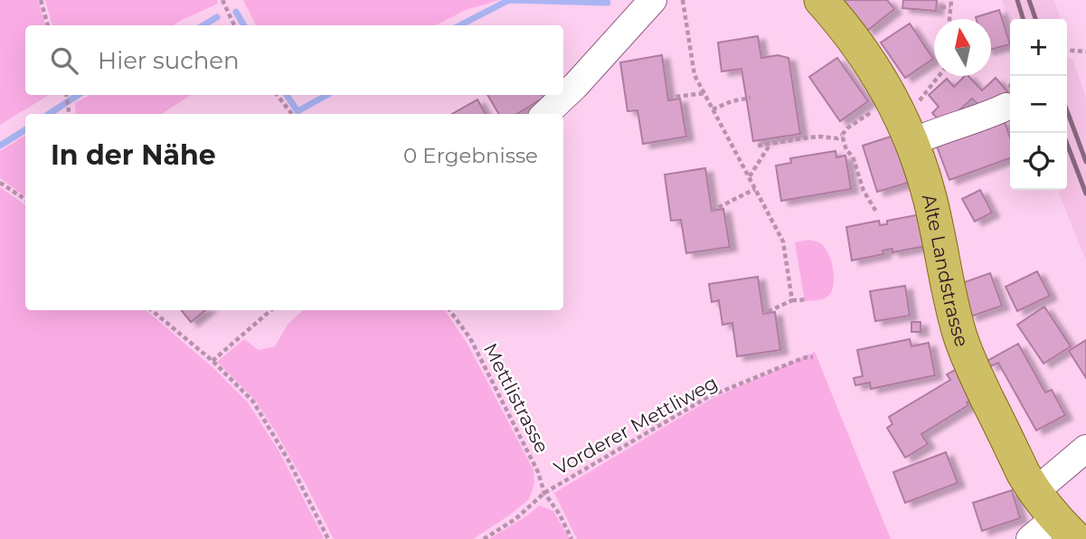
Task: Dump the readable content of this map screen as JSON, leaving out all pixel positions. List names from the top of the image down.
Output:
{
  "streets": {
    "main road": ["Alte Landstrasse"],
    "path": ["Mettlistrasse", "Vorderer Mettliweg"]
  },
  "crossings": [
    ["Mettlistrasse", "Vorderer Mettliweg"]
  ],
  "north": "top",
  "page": {
    "map_buttons": ["+", "−"],
    "search": "Hier suchen",
    "heading": ["In der Nähe", "0 Ergebnisse"]
  }
}
